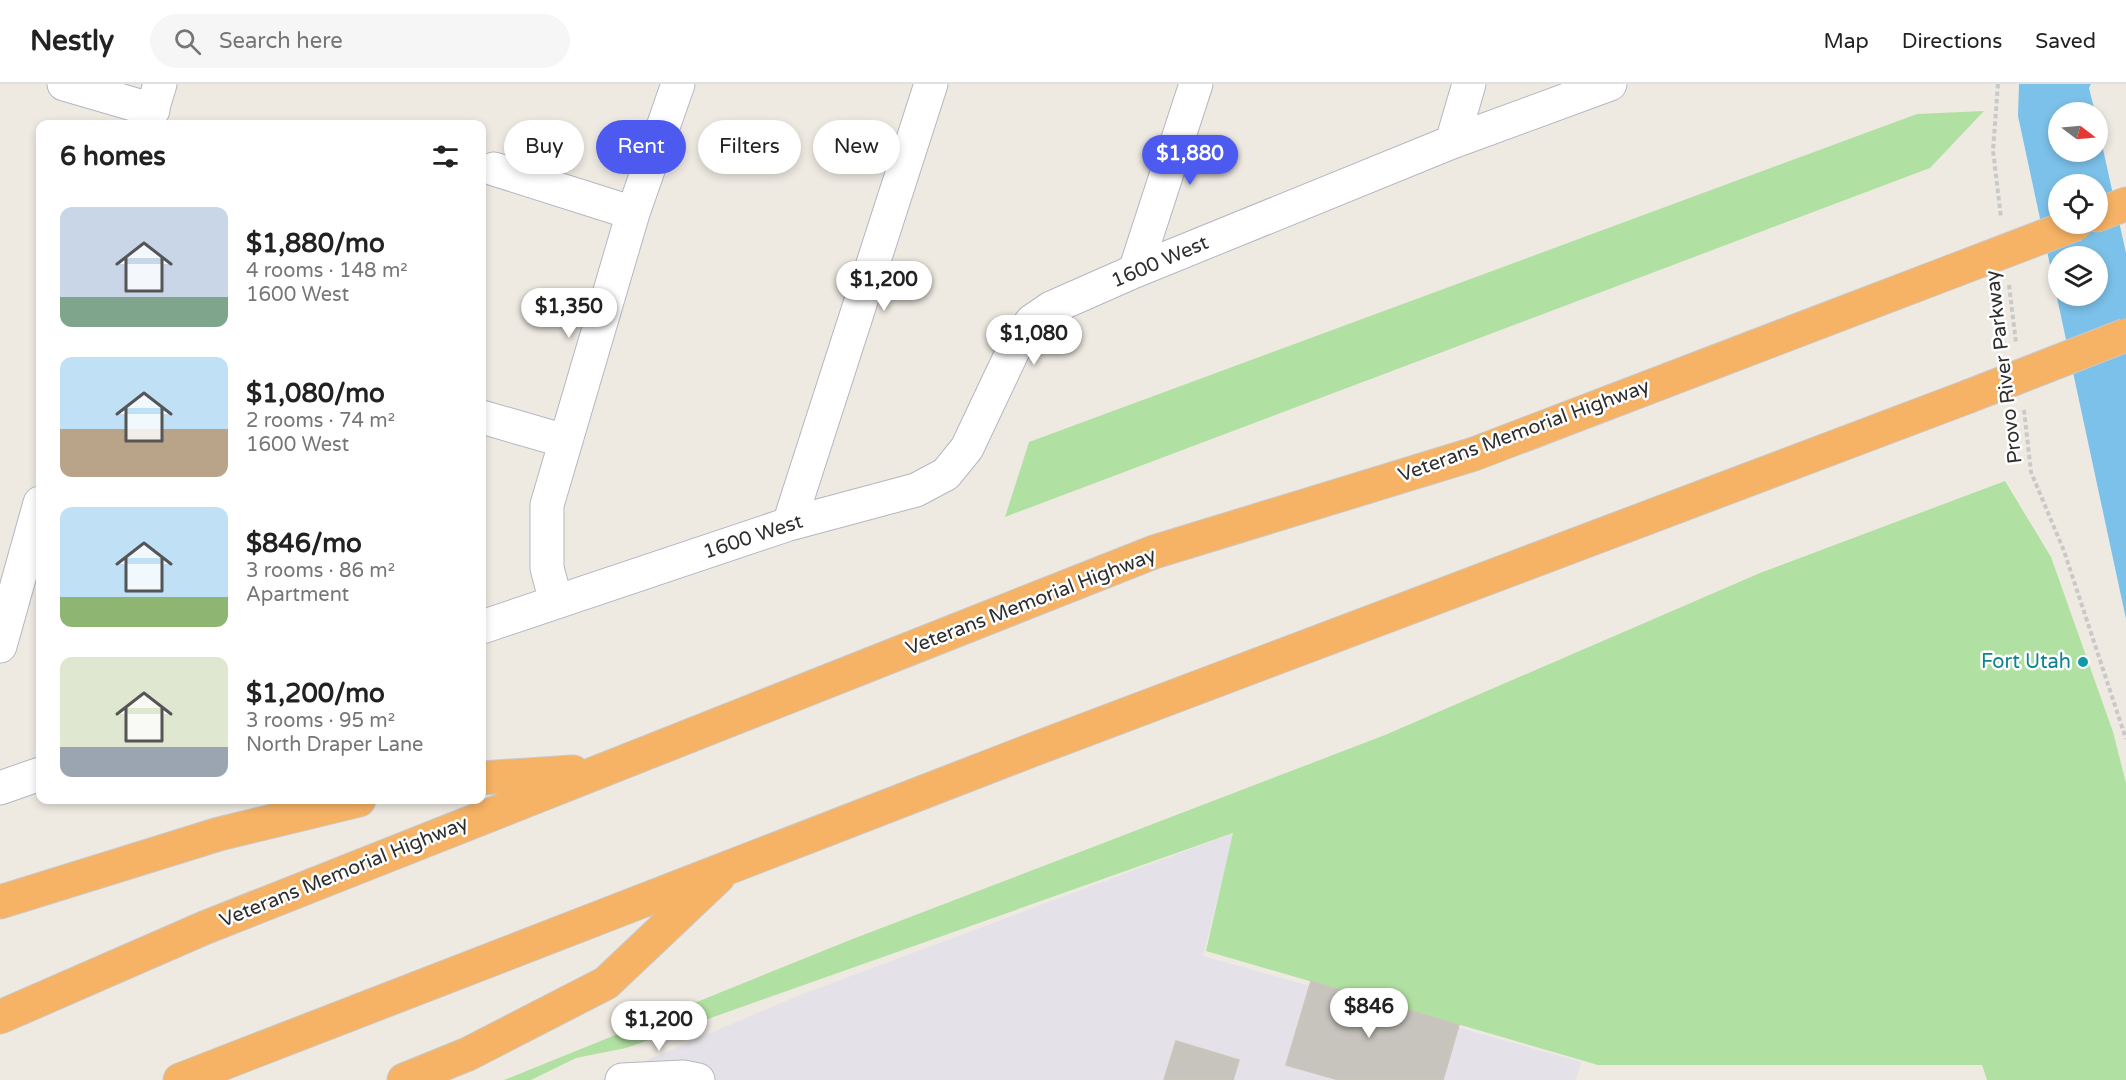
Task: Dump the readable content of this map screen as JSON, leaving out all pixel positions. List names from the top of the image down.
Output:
{
  "streets": {
    "highway": ["Veterans Memorial Highway"],
    "street": ["1600 West"],
    "path": ["Provo River Parkway"]
  },
  "places": ["Fort Utah"],
  "north": "right",
  "page": {
    "header": "Nestly",
    "search": "Search here",
    "nav": ["Map", "Directions", "Saved"],
    "chip": [
      "Buy",
      "Rent",
      "Filters",
      "New"
    ],
    "heading": "6 homes",
    "price": [
      "$1,880",
      "$1,200",
      "$1,350",
      "$1,080",
      "$846",
      "$1,200"
    ],
    "list": [
      {
        "name": "$1,880/mo",
        "note": "4 rooms · 148 m² · 1600 West"
      },
      {
        "name": "$1,080/mo",
        "note": "2 rooms · 74 m² · 1600 West"
      },
      {
        "name": "$846/mo",
        "note": "3 rooms · 86 m² · Apartment"
      },
      {
        "name": "$1,200/mo",
        "note": "3 rooms · 95 m² · North Draper Lane"
      }
    ]
  }
}
